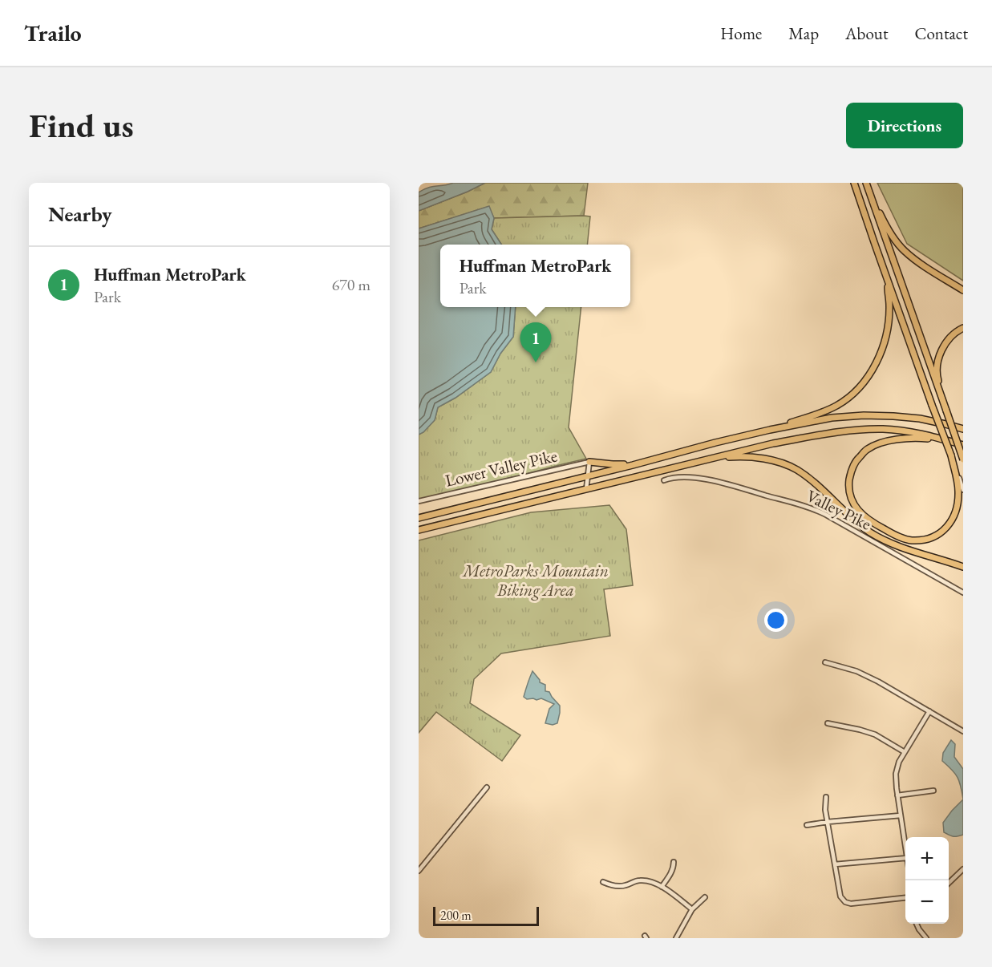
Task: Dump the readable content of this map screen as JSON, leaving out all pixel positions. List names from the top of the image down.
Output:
{
  "streets": {
    "street": ["Lower Valley Pike", "Valley Pike"]
  },
  "parks": ["MetroParks Mountain Biking Area"],
  "scale_bar": "200 m",
  "page": {
    "header": "Trailo",
    "nav": [
      "Home",
      "Map",
      "About",
      "Contact"
    ],
    "buttons": "Directions",
    "title": "Find us",
    "heading": "Nearby",
    "popup": ["Huffman MetroPark", "Park"],
    "list": [
      {
        "mark": "1",
        "name": "Huffman MetroPark",
        "note": "Park",
        "value": "670 m"
      }
    ],
    "pins": "1",
    "map_buttons": ["+", "−"],
    "scale": "200 m"
  }
}
